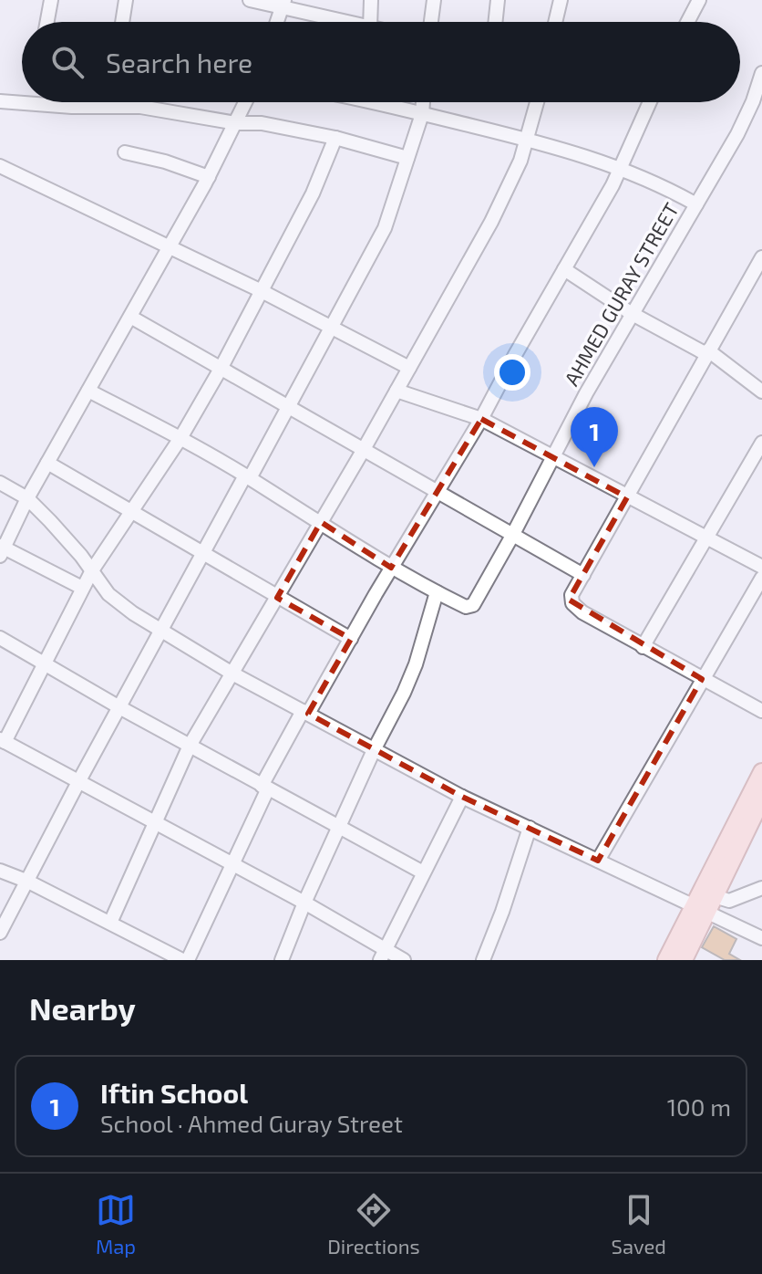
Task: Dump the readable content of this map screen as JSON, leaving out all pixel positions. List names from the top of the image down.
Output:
{
  "streets": {
    "street": ["AHMED GURAY STREET"]
  },
  "page": {
    "search": "Search here",
    "pins": "1",
    "heading": "Nearby",
    "list": [
      {
        "mark": "1",
        "name": "Iftin School",
        "note": "School · Ahmed Guray Street",
        "value": "100 m"
      }
    ],
    "nav": ["Map", "Directions", "Saved"]
  }
}
